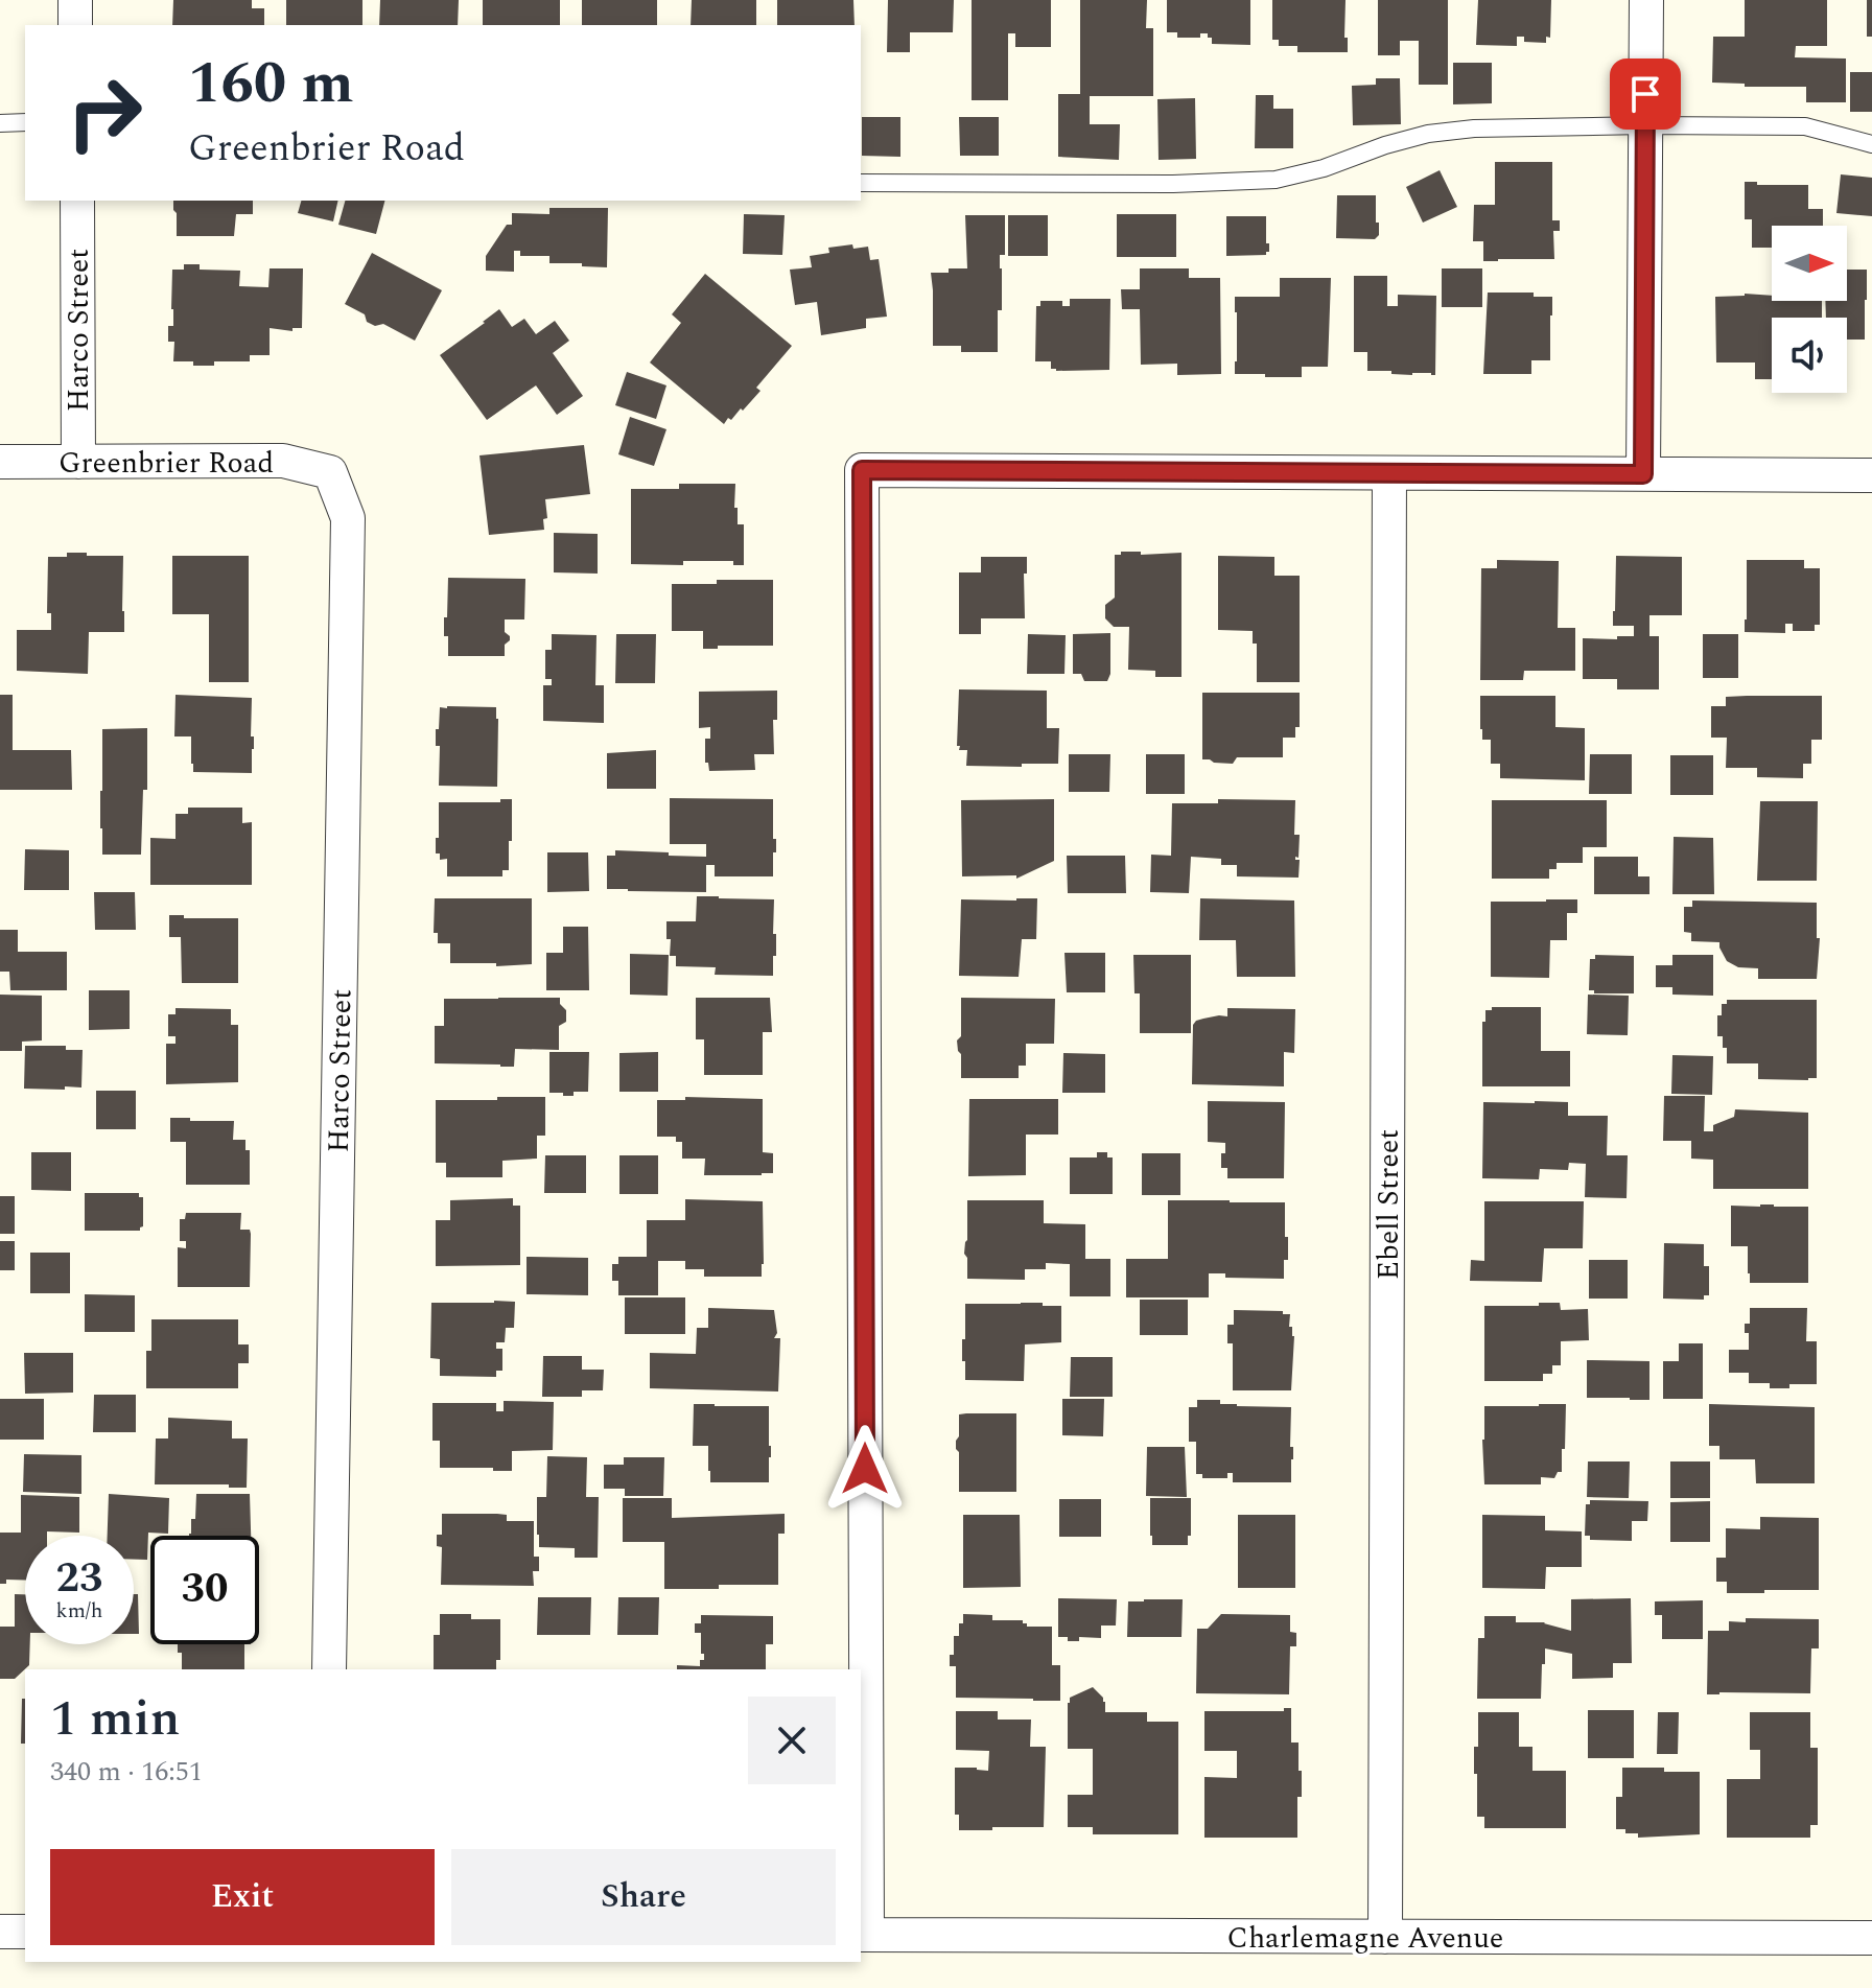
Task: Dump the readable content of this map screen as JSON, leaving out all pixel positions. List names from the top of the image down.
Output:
{
  "streets": {
    "street": [
      "Harco Street",
      "Greenbrier Road",
      "Ebell Street",
      "Charlemagne Avenue"
    ]
  },
  "crossings": [
    ["Harco Street", "Greenbrier Road"],
    ["Ebell Street", "Charlemagne Avenue"]
  ],
  "north": "right",
  "page": {
    "turn": ["160 m", "Greenbrier Road"],
    "speed": "23 km/h",
    "limit": "30",
    "heading": ["1 min", "340 m · 16:51"],
    "buttons": ["Exit", "Share"]
  }
}
